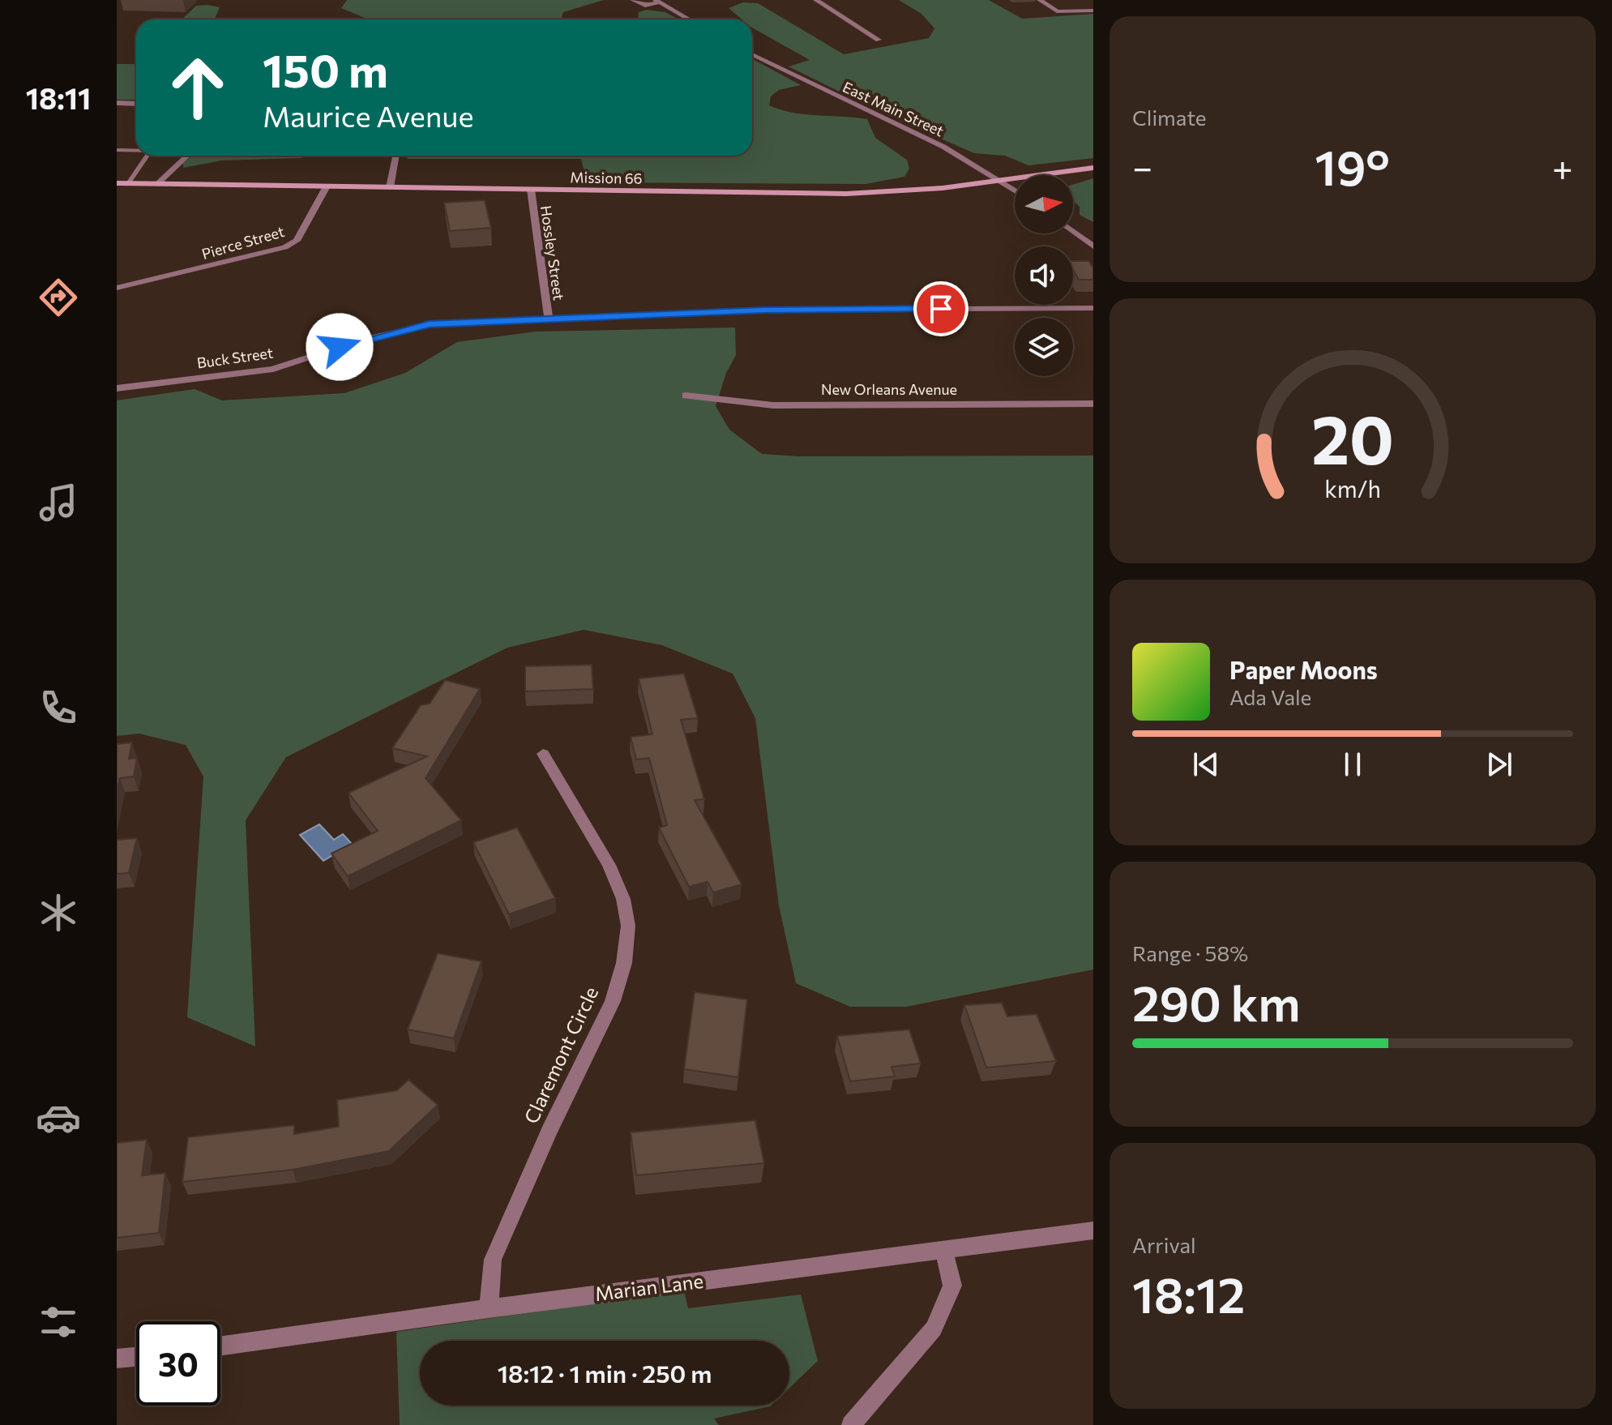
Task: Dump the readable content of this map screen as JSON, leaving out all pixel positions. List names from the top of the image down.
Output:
{
  "streets": {
    "street": [
      "East Main Street",
      "Mission 66",
      "Pierce Street",
      "Hossley Street",
      "Buck Street",
      "New Orleans Avenue",
      "Claremont Circle",
      "Marian Lane"
    ]
  },
  "crossings": [
    ["East Main Street", "Mission 66"],
    ["Mission 66", "Pierce Street"],
    ["Mission 66", "Hossley Street"],
    ["Hossley Street", "Buck Street"],
    ["Claremont Circle", "Marian Lane"]
  ],
  "north": "right",
  "page": {
    "tabs": "18:11",
    "tile": [
      "Climate",
      ["Range · 58%", "290 km"],
      ["Arrival", "18:12"]
    ],
    "turn": ["150 m", "Maurice Avenue"],
    "heat": ["−", "19°", "+"],
    "song": ["Paper Moons", "Ada Vale"],
    "limit": "30",
    "trip": "18:12 · 1 min · 250 m",
    "gauge": ["20", "km/h"]
  }
}
